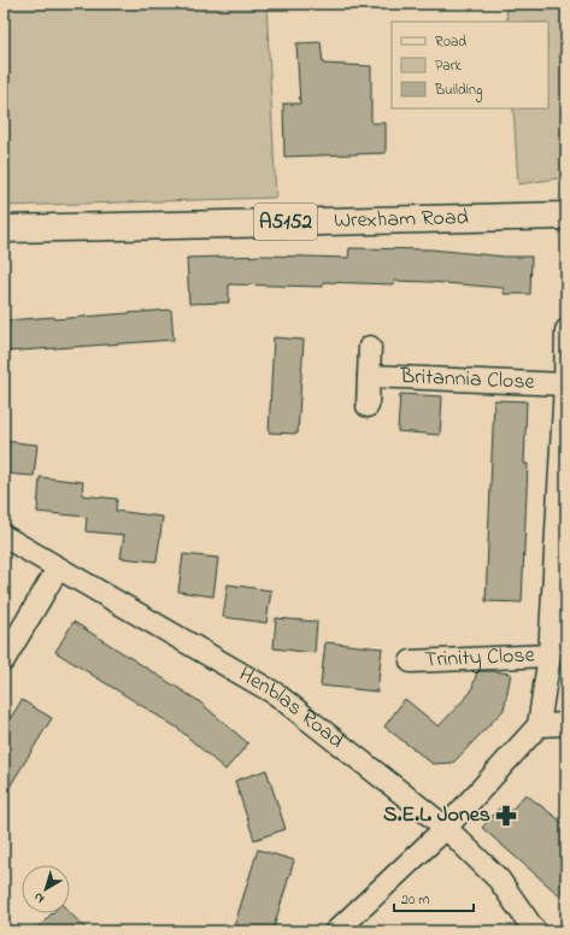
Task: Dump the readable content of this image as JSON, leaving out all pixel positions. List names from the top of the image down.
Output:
{
  "streets": {
    "main road": ["Wrexham Road", "A5152"],
    "street": ["Britannia Close", "Trinity Close", "Henblas Road"]
  },
  "places": {
    "pharmacy": ["S.E.L. Jones"]
  },
  "legend": ["Road", "Park", "Building"],
  "scale_bar": "20 m",
  "north": "bottom left"
}
